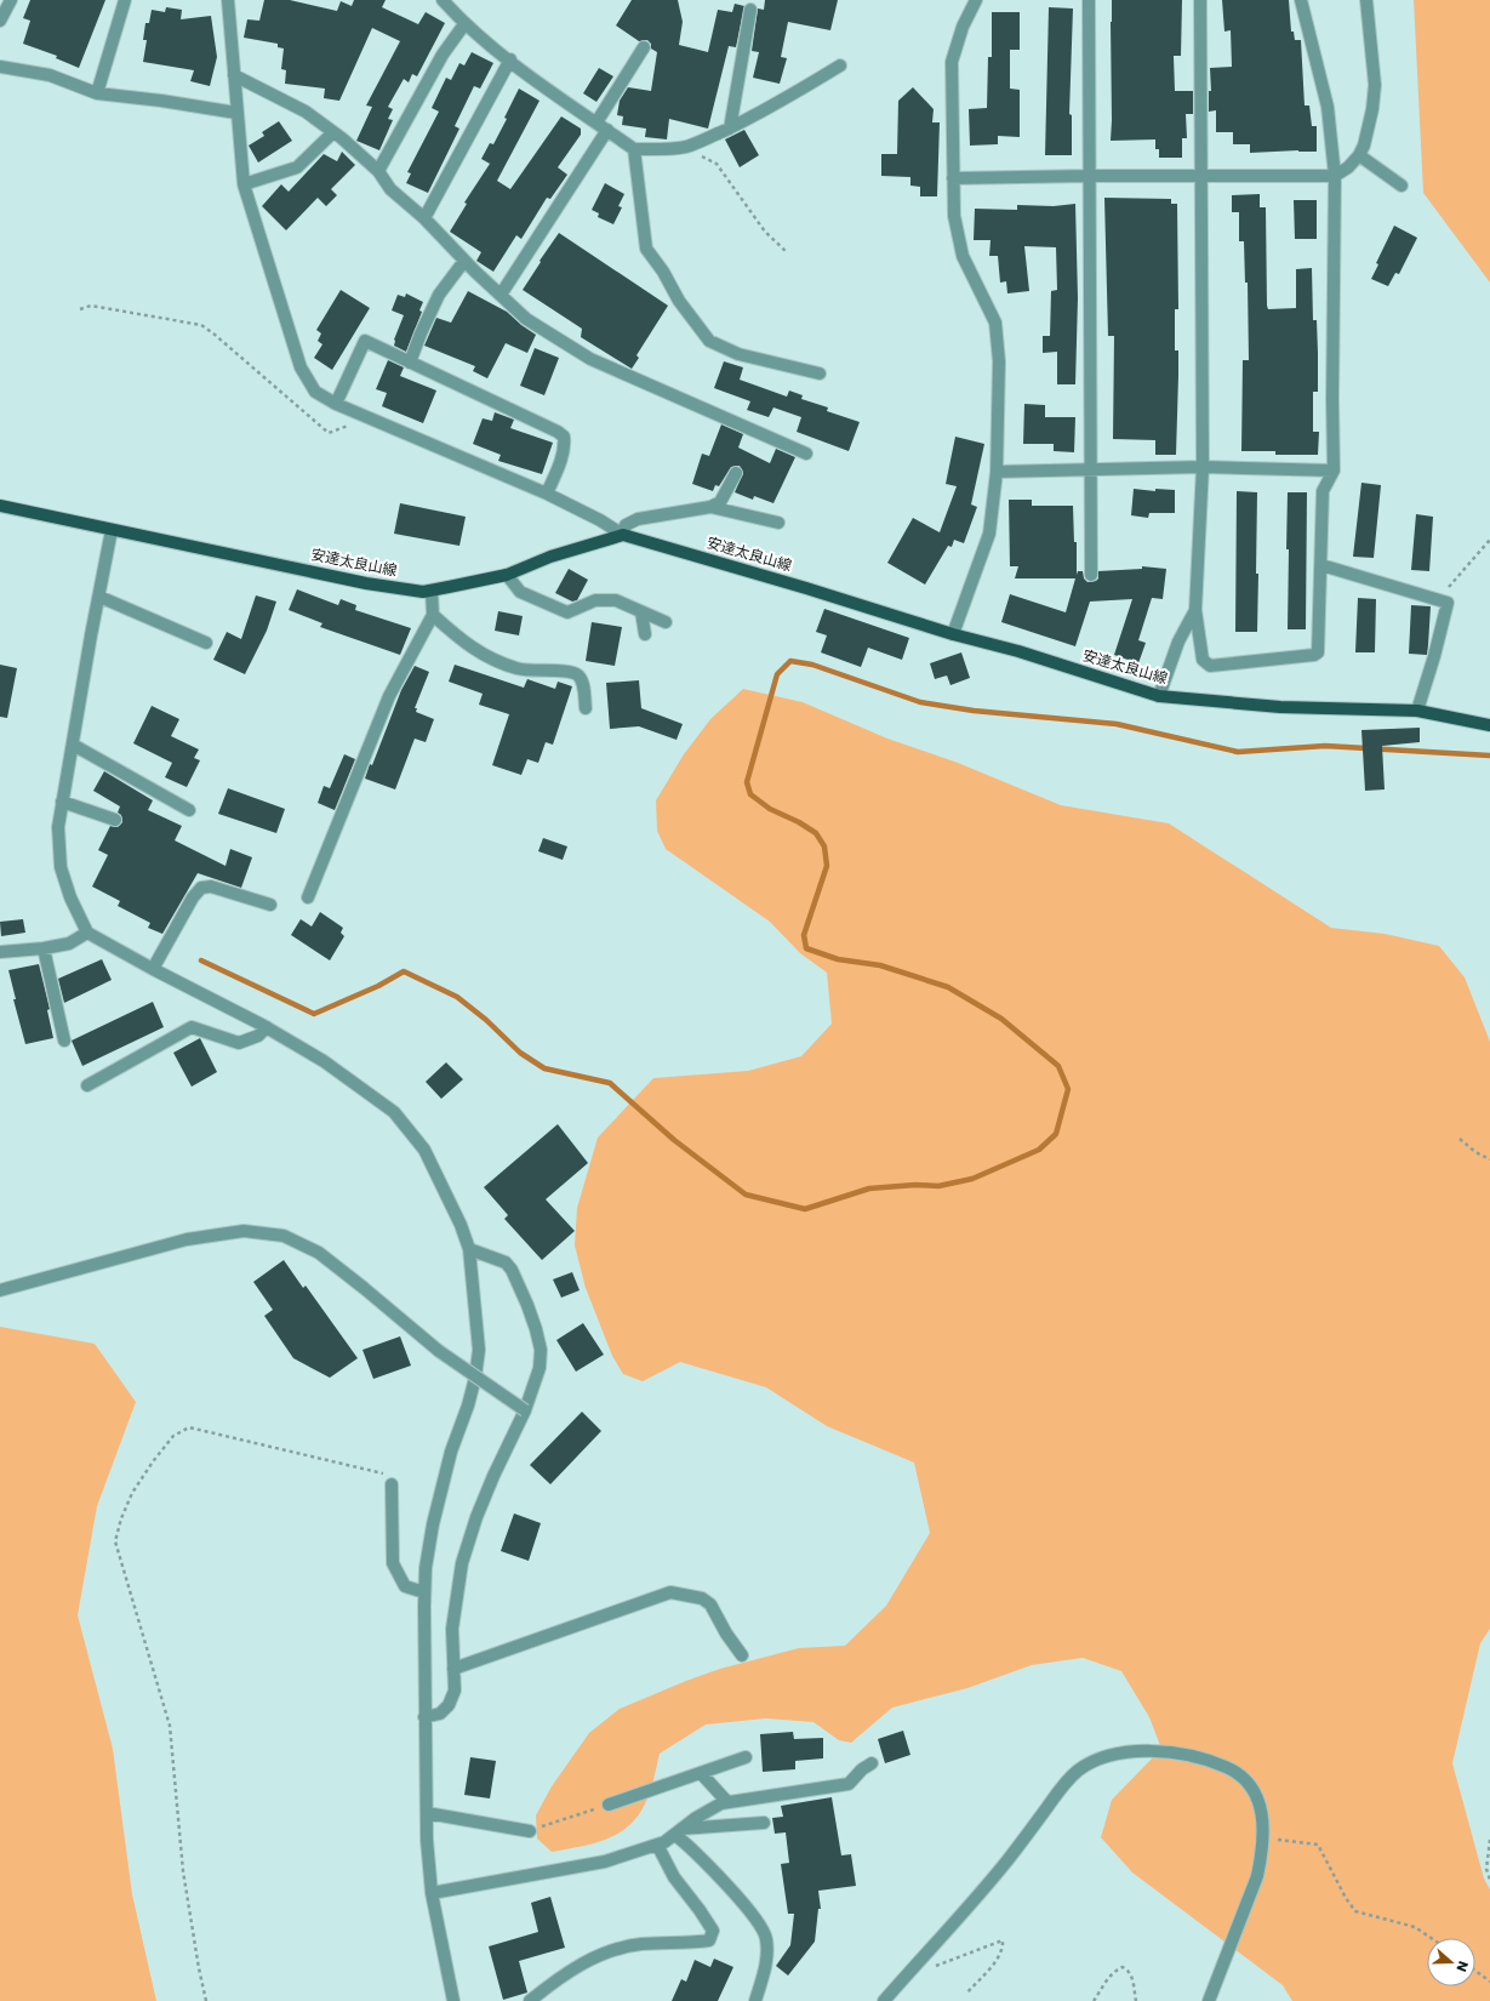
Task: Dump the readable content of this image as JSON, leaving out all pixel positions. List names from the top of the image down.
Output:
{
  "streets": {
    "main road": ["安達太良山線"]
  },
  "north": "right"
}
